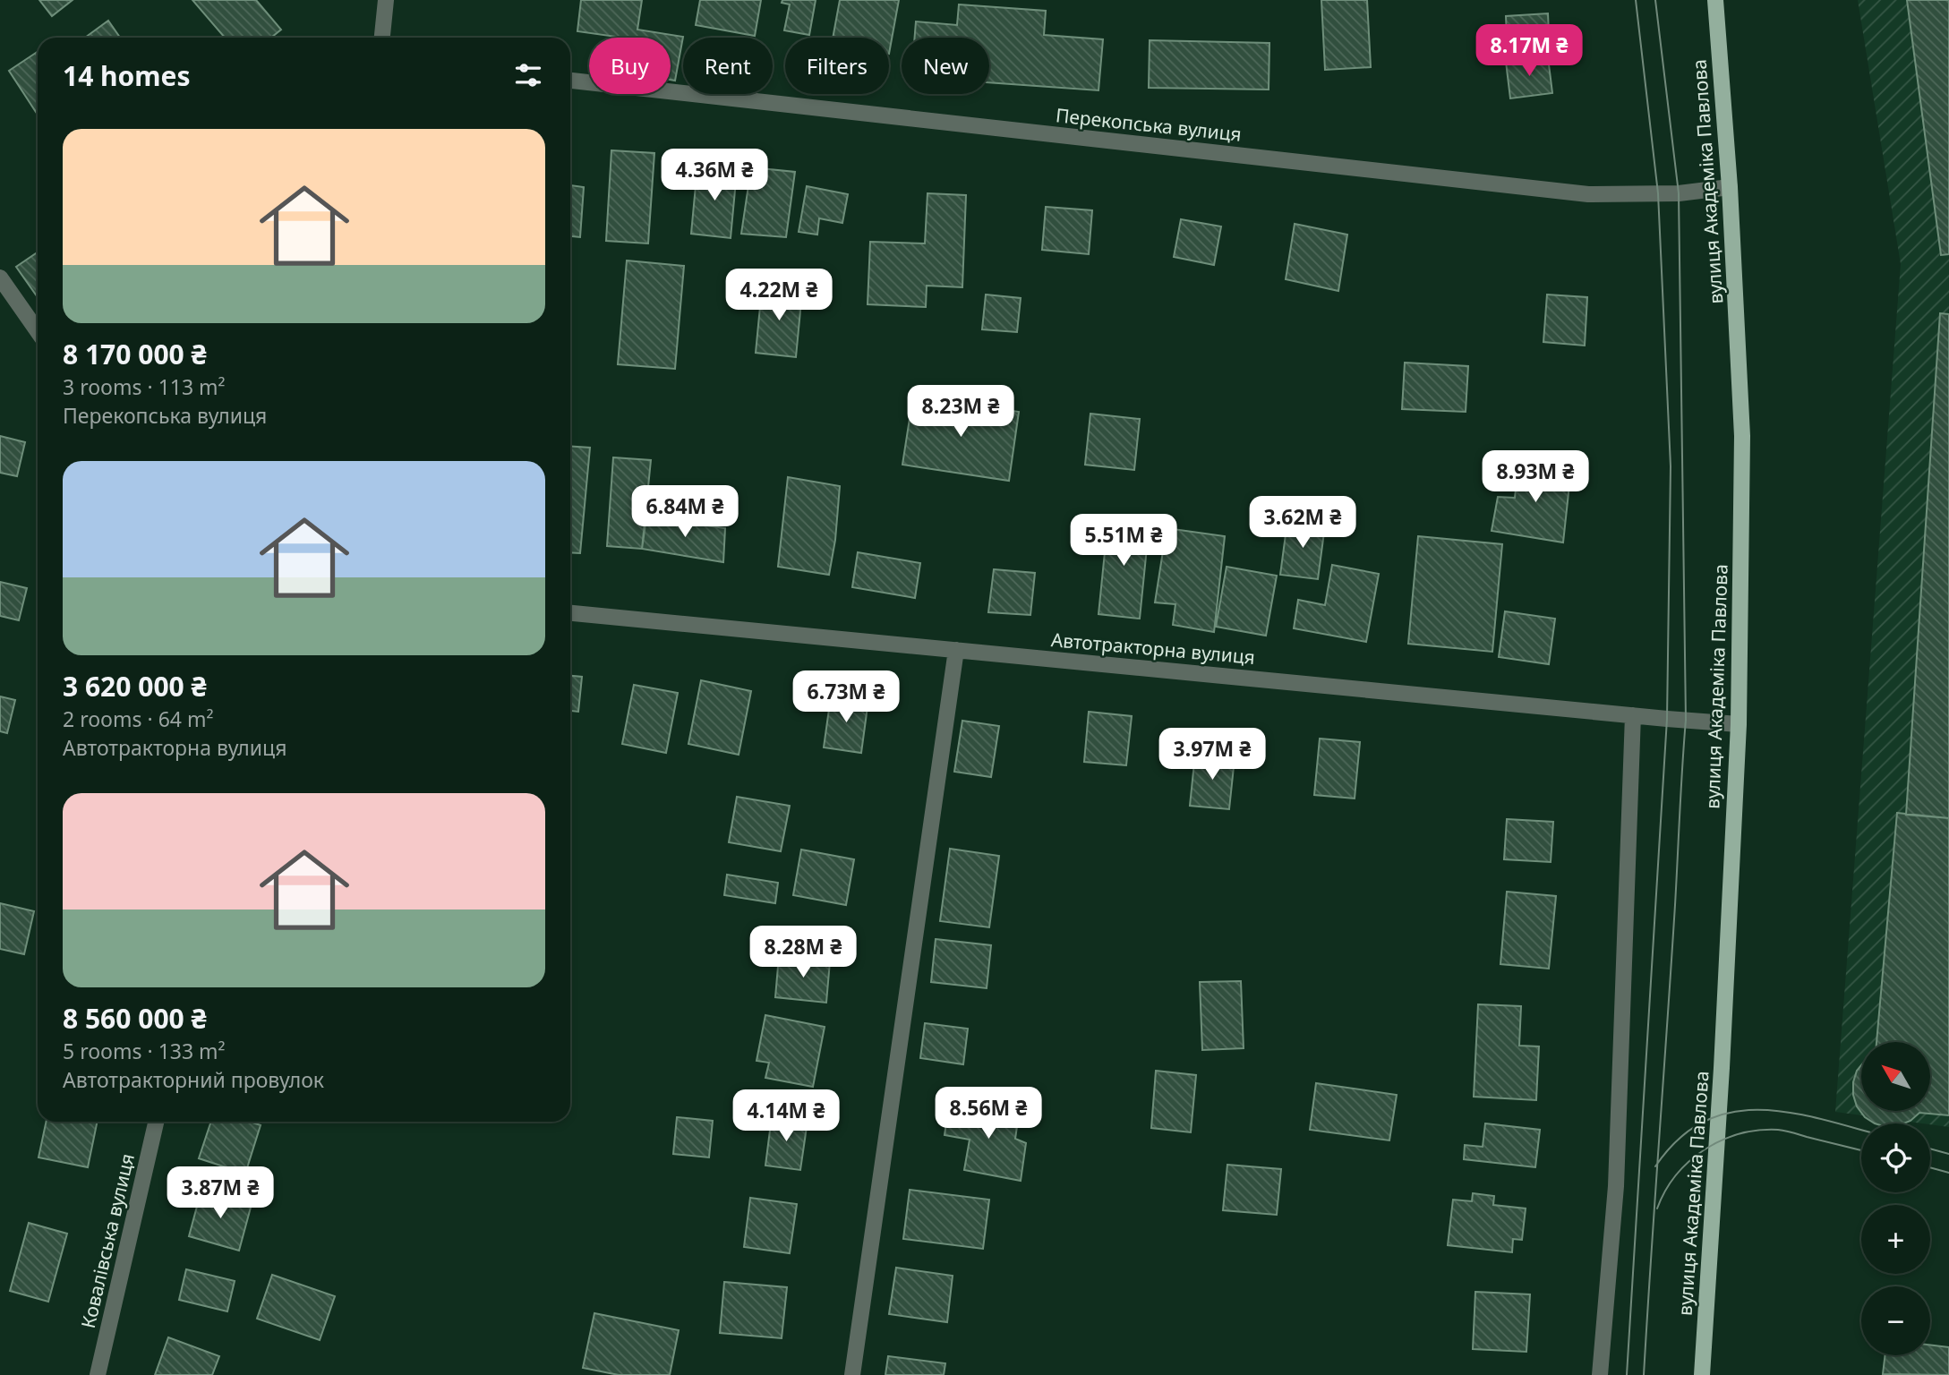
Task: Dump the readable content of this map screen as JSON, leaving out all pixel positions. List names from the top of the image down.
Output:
{
  "streets": {
    "main road": ["вулиця Академіка Павлова"],
    "street": ["Перекопська вулиця", "Автотракторна вулиця", "Ковалівська вулиця"]
  },
  "crossings": [
    ["Перекопська вулиця", "вулиця Академіка Павлова"],
    ["вулиця Академіка Павлова", "Автотракторна вулиця"]
  ],
  "north": "top left",
  "page": {
    "price": [
      "8.17M ₴",
      "4.36M ₴",
      "4.22M ₴",
      "8.23M ₴",
      "8.93M ₴",
      "6.84M ₴",
      "3.62M ₴",
      "5.51M ₴",
      "6.73M ₴",
      "3.97M ₴",
      "8.28M ₴",
      "8.56M ₴",
      "4.14M ₴",
      "3.87M ₴"
    ],
    "chip": [
      "Buy",
      "Rent",
      "Filters",
      "New"
    ],
    "heading": "14 homes",
    "list": [
      {
        "name": "8 170 000 ₴",
        "note": "3 rooms · 113 m² · Перекопська вулиця"
      },
      {
        "name": "3 620 000 ₴",
        "note": "2 rooms · 64 m² · Автотракторна вулиця"
      },
      {
        "name": "8 560 000 ₴",
        "note": "5 rooms · 133 m² · Автотракторний провулок"
      }
    ],
    "map_buttons": ["+", "−"]
  }
}
